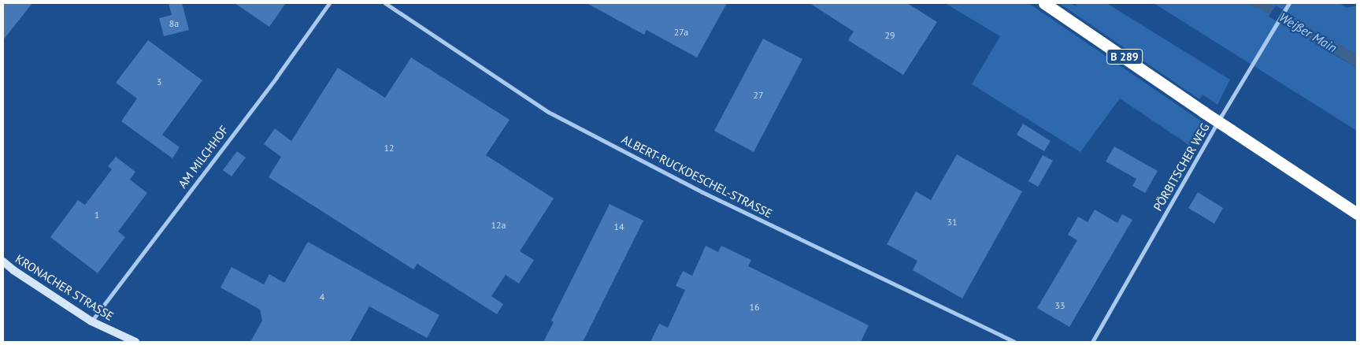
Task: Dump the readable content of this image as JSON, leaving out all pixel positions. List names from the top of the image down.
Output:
{
  "streets": {
    "highway": ["B 289"],
    "street": [
      "AM MILCHHOF",
      "PÖRBITSCHER WEG",
      "ALBERT-RUCKDESCHEL-STRASSE",
      "KRONACHER STRASSE"
    ]
  },
  "crossings": [
    ["AM MILCHHOF", "KRONACHER STRASSE"]
  ],
  "water": ["Weißer Main"],
  "house_numbers": [
    "8a",
    "27a",
    "29",
    "3",
    "27",
    "12",
    "1",
    "31",
    "12a",
    "14",
    "4",
    "33",
    "16"
  ]
}
